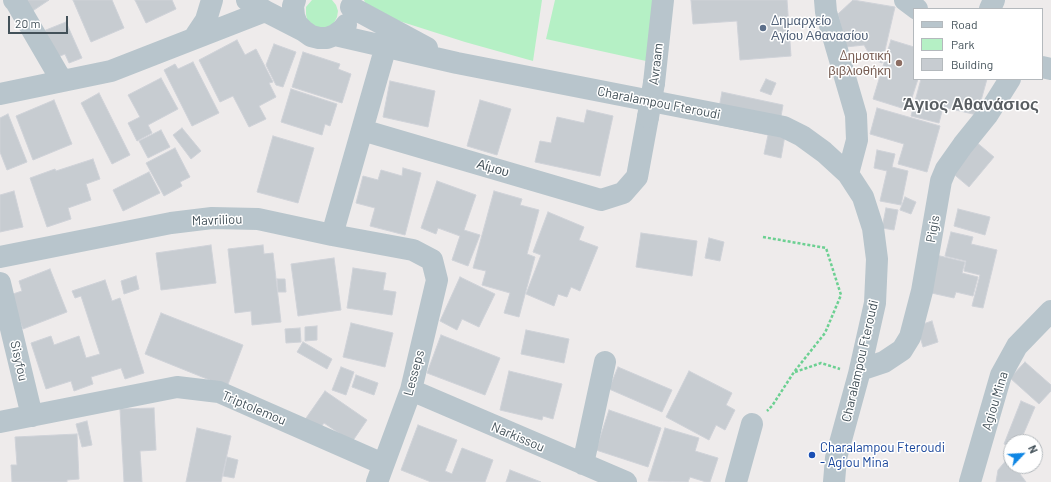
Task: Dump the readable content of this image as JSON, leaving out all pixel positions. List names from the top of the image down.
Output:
{
  "streets": {
    "street": [
      "Avraam",
      "Charalampou Fteroudi",
      "Αίμου",
      "Mavriliou",
      "Pigis",
      "Sisyfou",
      "Lesseps",
      "Agiou Mina",
      "Triptolemou",
      "Narkissou"
    ]
  },
  "crossings": [
    ["Avraam", "Αίμου"],
    ["Charalampou Fteroudi", "Pigis"],
    ["Mavriliou", "Lesseps"],
    ["Sisyfou", "Triptolemou"],
    ["Lesseps", "Triptolemou"],
    ["Lesseps", "Narkissou"]
  ],
  "districts": ["Άγιος Αθανάσιος"],
  "places": ["Δημαρχείο Αγίου Αθανασίου", "Δημοτική βιβλιοθήκη", "Charalampou Fteroudi - Agiou Mina"],
  "legend": ["Road", "Park", "Building"],
  "scale_bar": "20 m",
  "north": "top right"
}
